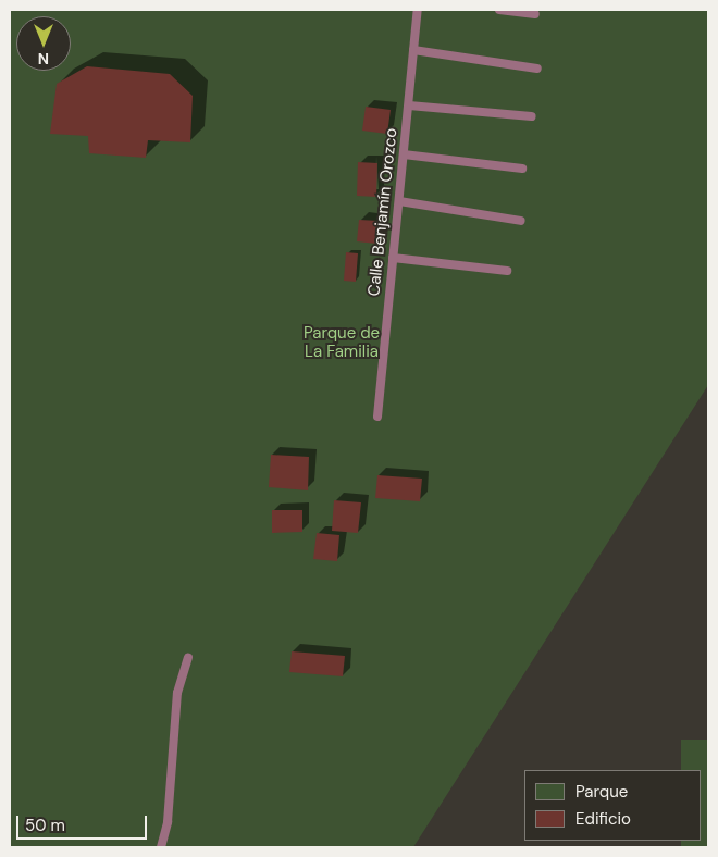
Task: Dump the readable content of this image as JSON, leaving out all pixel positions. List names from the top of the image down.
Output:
{
  "streets": {
    "lane": ["Calle Benjamín Orozco"]
  },
  "parks": ["Parque de La Familia"],
  "legend": ["Parque", "Edificio"],
  "scale_bar": "50 m",
  "north": "bottom"
}
